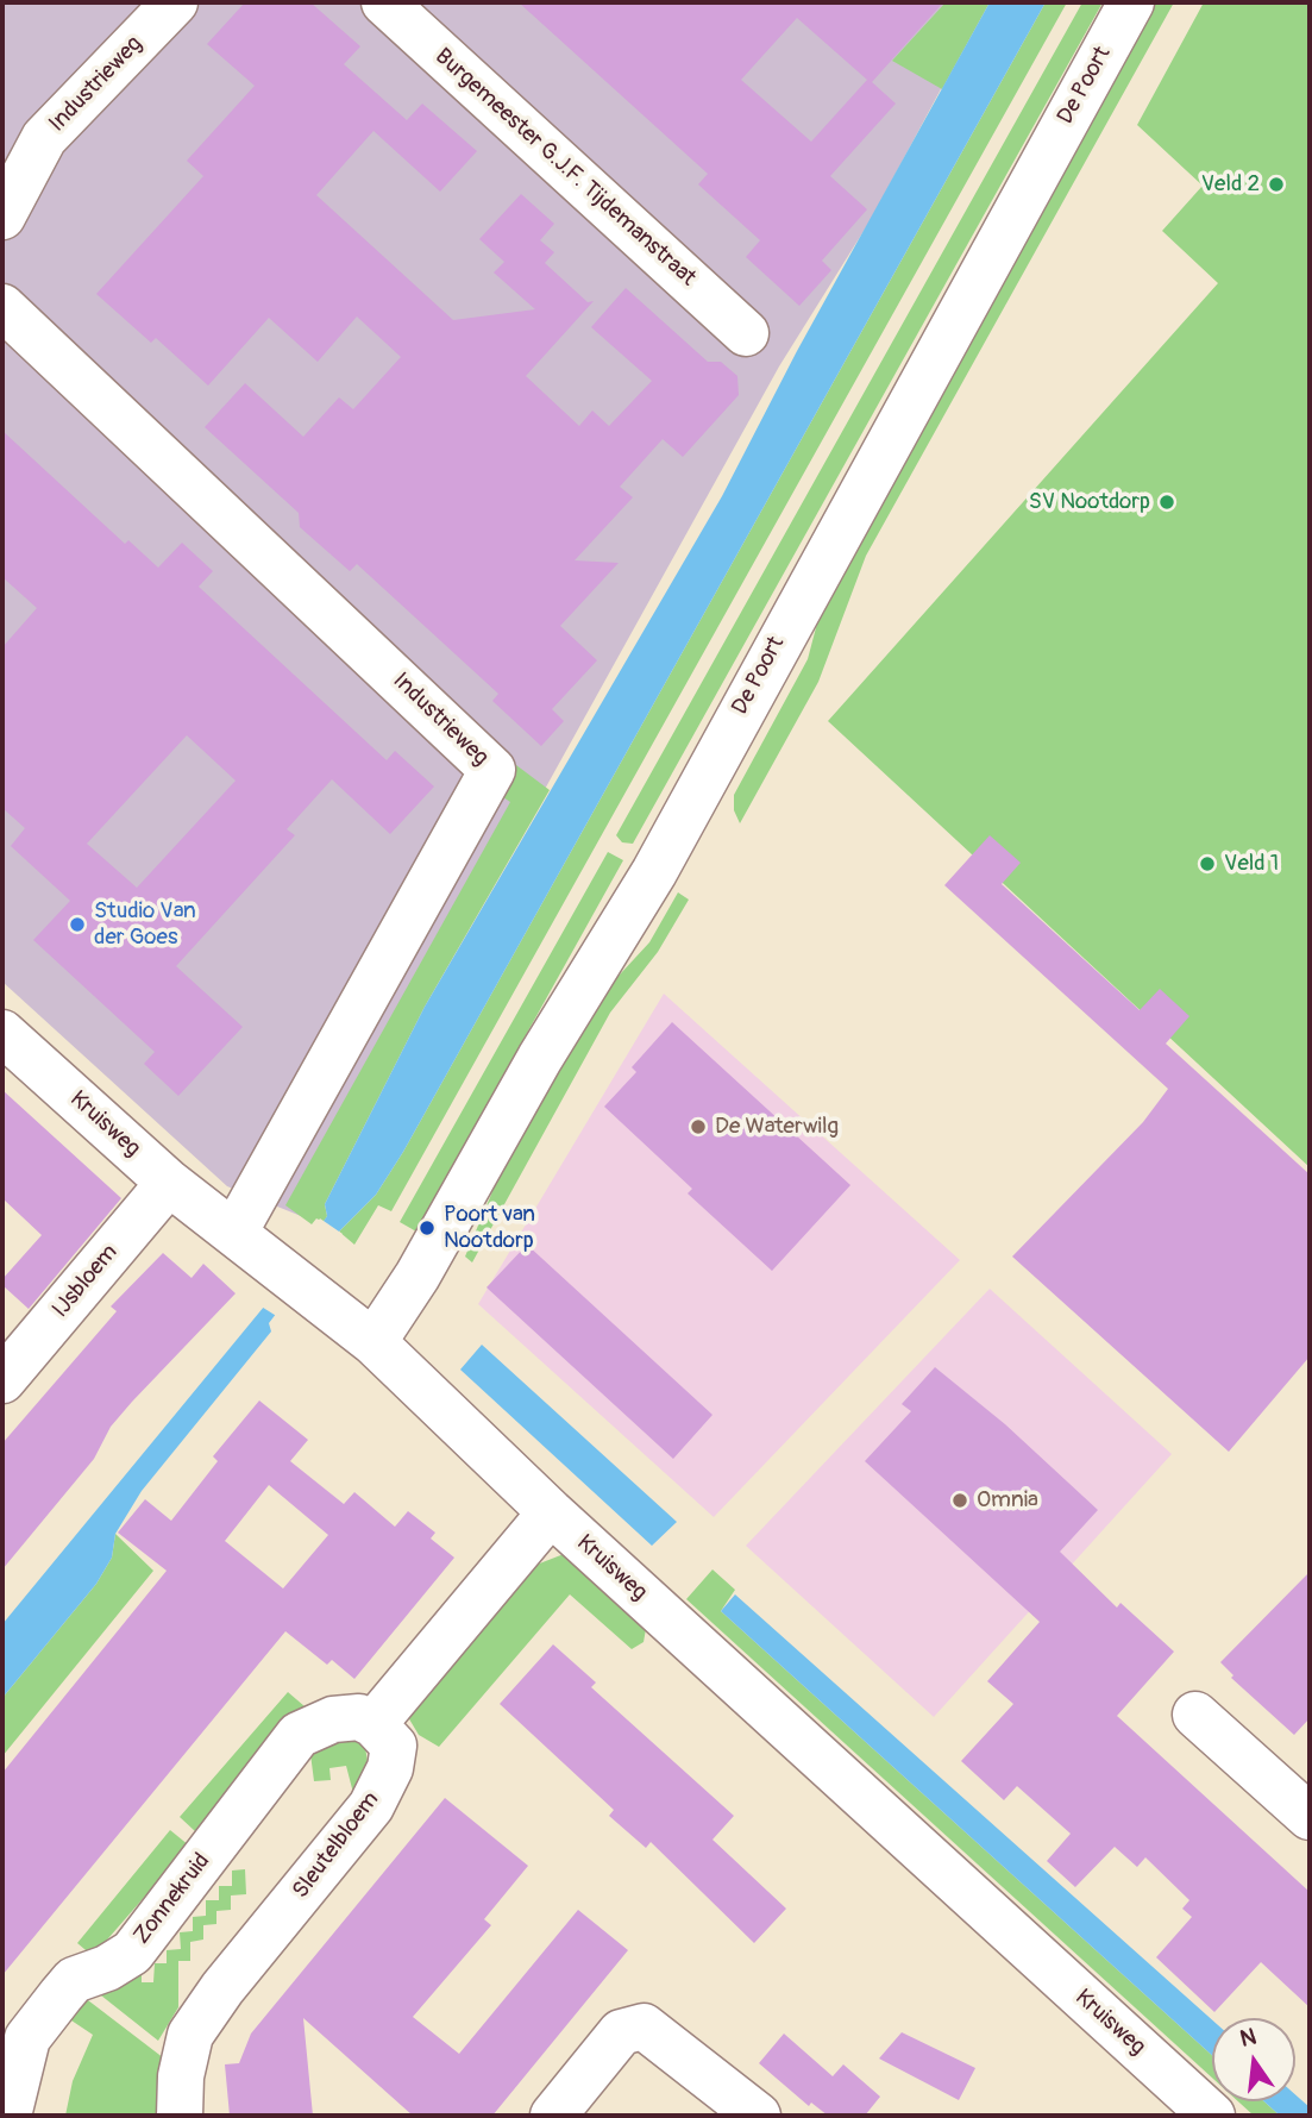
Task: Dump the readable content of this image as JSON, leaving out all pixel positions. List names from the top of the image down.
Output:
{
  "streets": {
    "street": [
      "Industrieweg",
      "De Poort",
      "Burgemeester G.J.F. Tijdemanstraat",
      "Kruisweg",
      "IJsbloem",
      "Sleutelbloem",
      "Zonnekruid"
    ]
  },
  "crossings": [
    ["Industrieweg", "Kruisweg"],
    ["De Poort", "Kruisweg"],
    ["Kruisweg", "IJsbloem"],
    ["Sleutelbloem", "Zonnekruid"]
  ],
  "places": [
    "Veld 2",
    "SV Nootdorp",
    "Veld 1",
    "Studio Van der Goes",
    "De Waterwilg",
    "Poort van Nootdorp",
    "Omnia"
  ],
  "north": "top"
}
